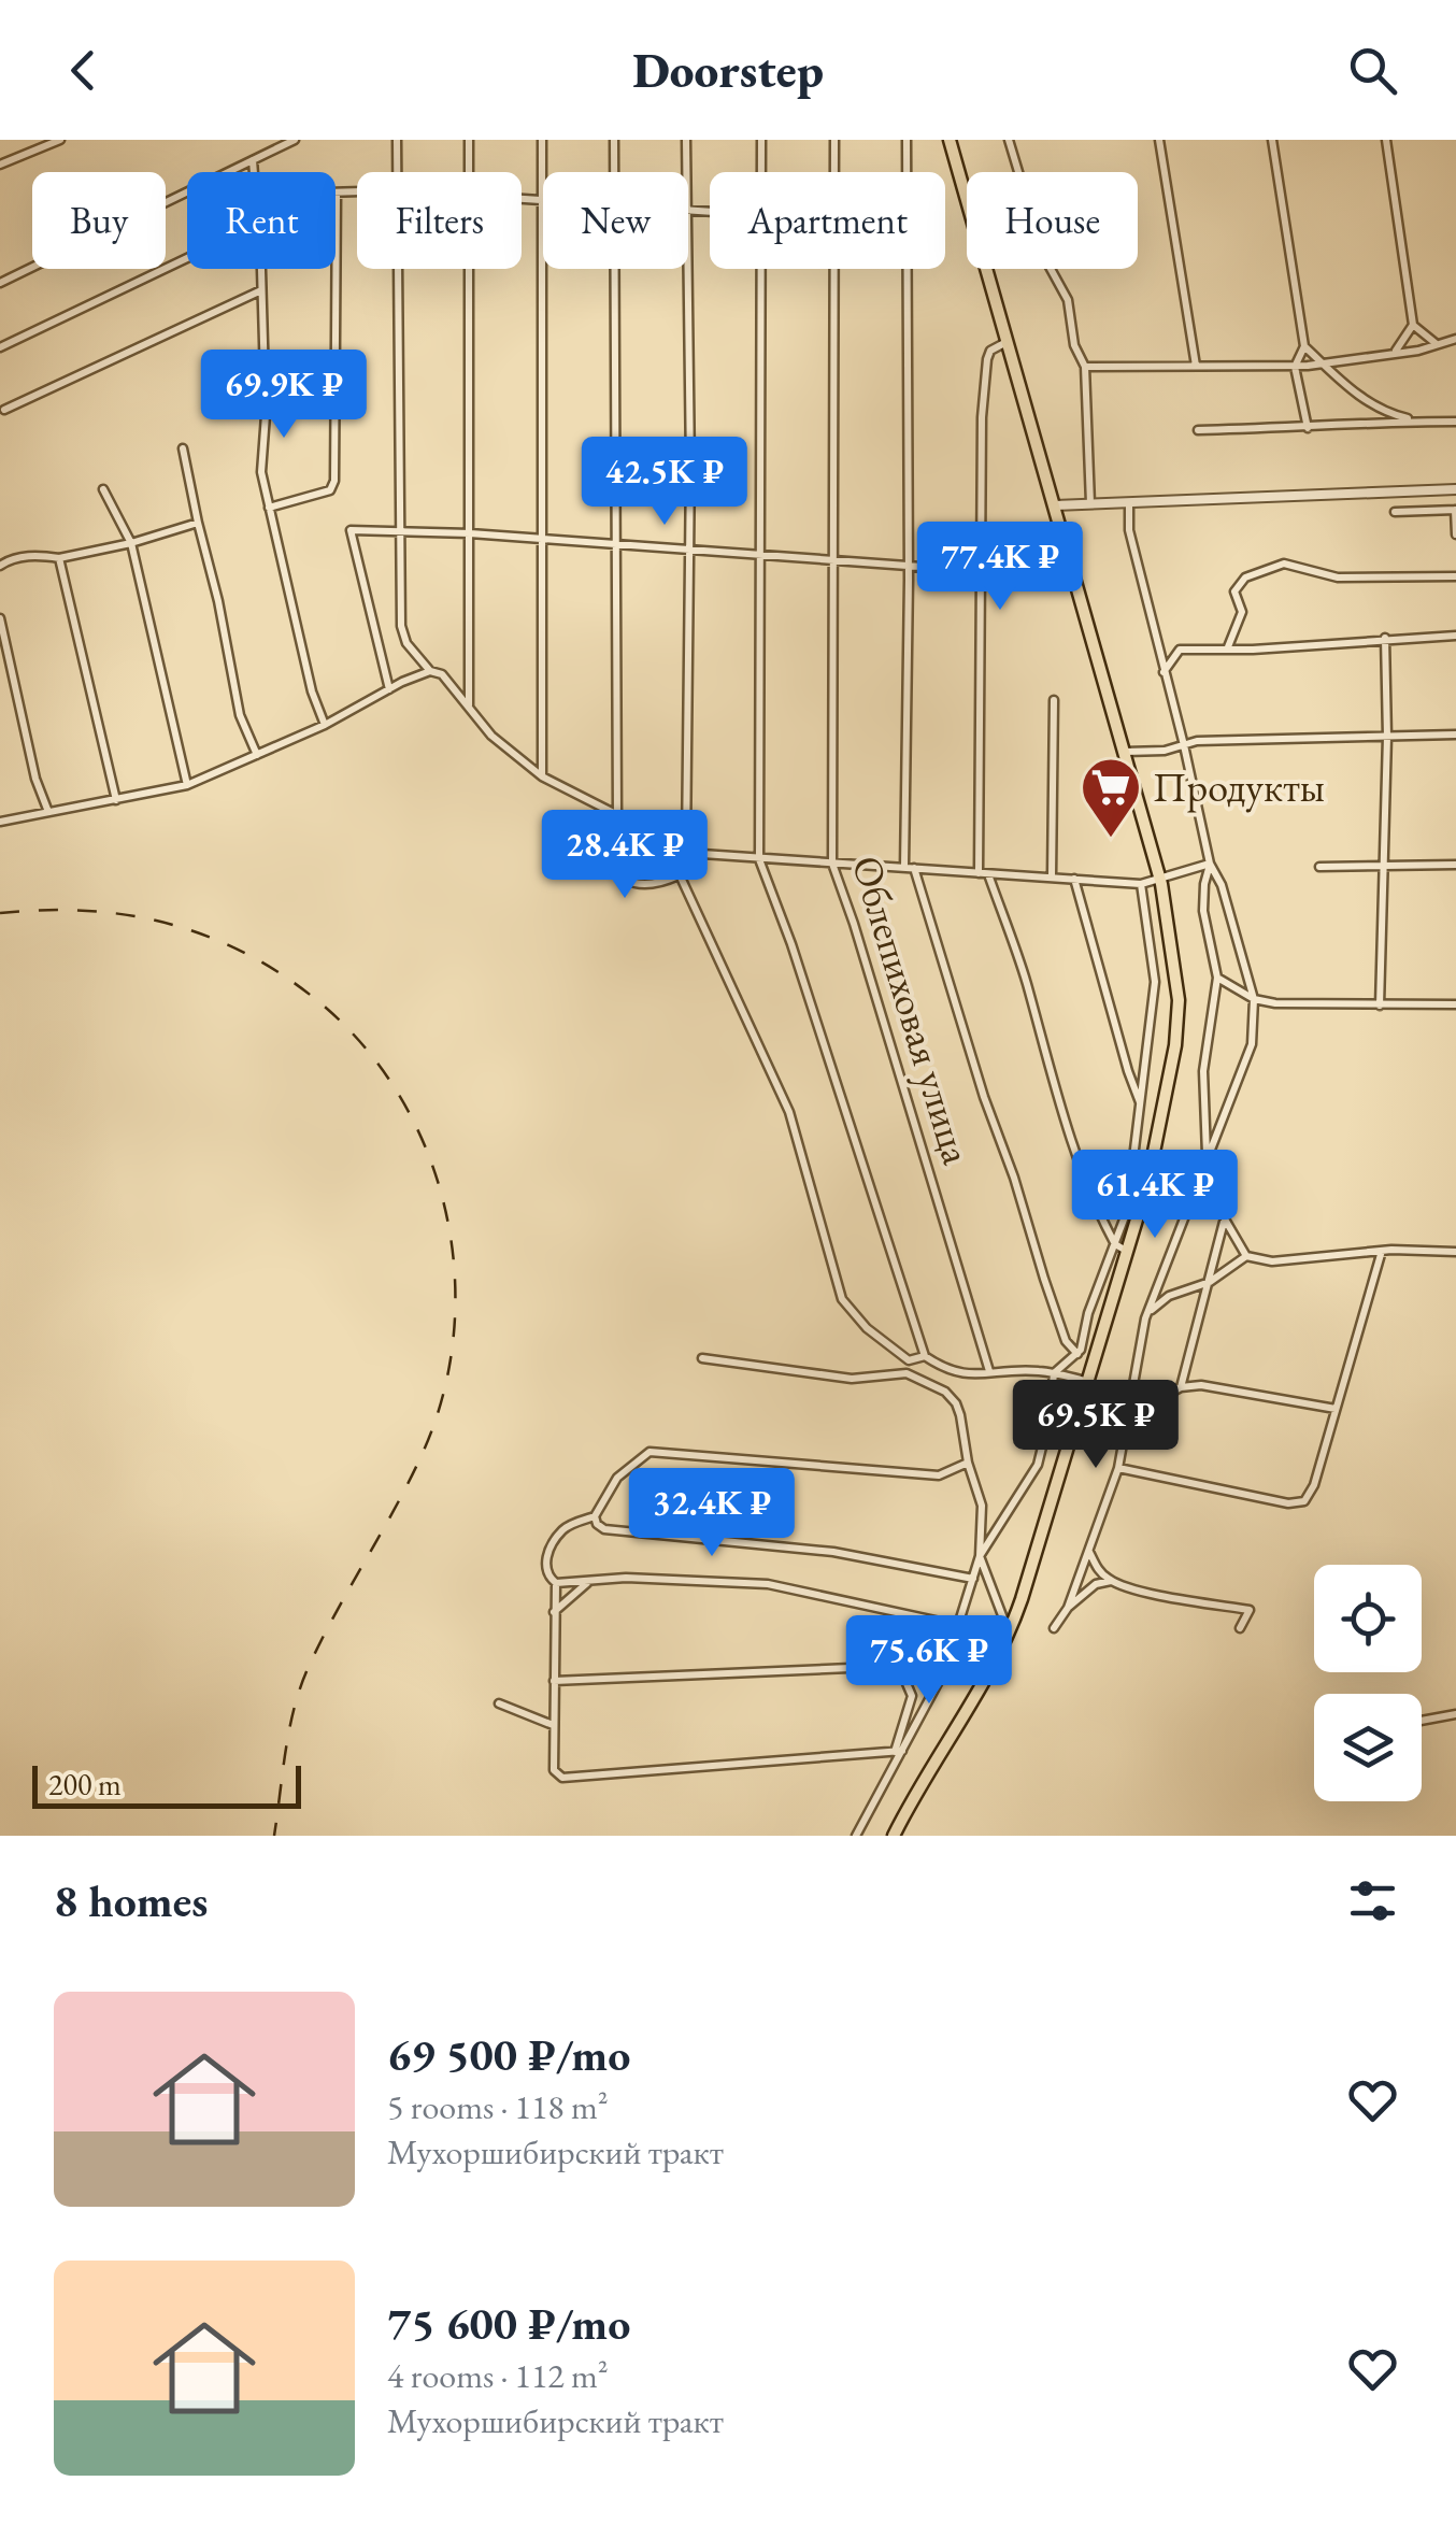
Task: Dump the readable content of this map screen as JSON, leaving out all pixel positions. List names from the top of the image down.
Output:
{
  "streets": {
    "street": ["Облепиховая улица"]
  },
  "places": {
    "supermarket": ["Продукты"]
  },
  "scale_bar": "200 m",
  "page": {
    "header": "Doorstep",
    "chip": [
      "Buy",
      "Rent",
      "Filters",
      "New",
      "Apartment",
      "House"
    ],
    "price": [
      "69.9K ₽",
      "42.5K ₽",
      "77.4K ₽",
      "28.4K ₽",
      "61.4K ₽",
      "69.5K ₽",
      "32.4K ₽",
      "75.6K ₽"
    ],
    "scale": "200 m",
    "heading": "8 homes",
    "list": [
      {
        "name": "69 500 ₽/mo",
        "note": "5 rooms · 118 m² · Мухоршибирский тракт"
      },
      {
        "name": "75 600 ₽/mo",
        "note": "4 rooms · 112 m² · Мухоршибирский тракт"
      }
    ]
  }
}
